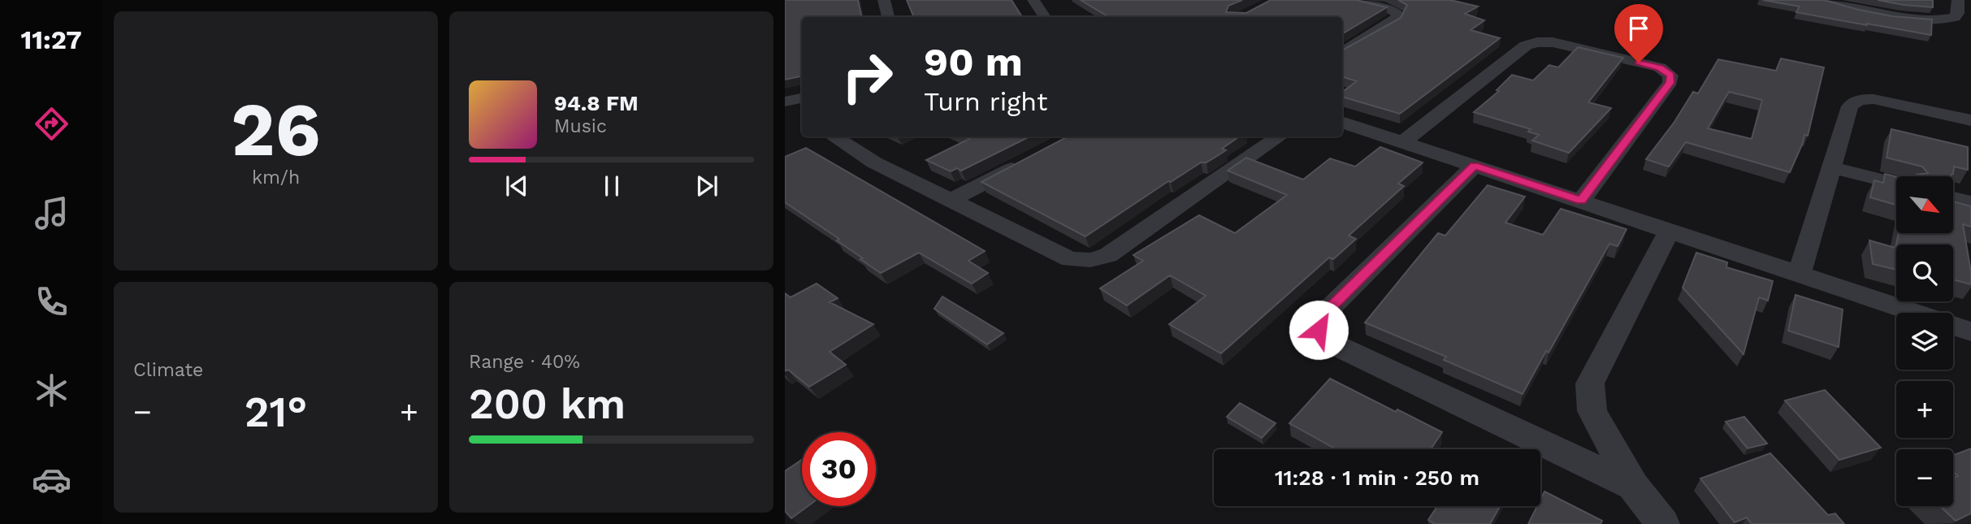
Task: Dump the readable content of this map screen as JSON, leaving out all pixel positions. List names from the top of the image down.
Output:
{
  "north": "bottom right",
  "page": {
    "tabs": "11:27",
    "tile": [
      ["26", "km/h"],
      "Climate",
      ["Range · 40%", "200 km"]
    ],
    "turn": ["90 m", "Turn right"],
    "song": ["94.8 FM", "Music"],
    "map_buttons": ["+", "−"],
    "heat": ["−", "21°", "+"],
    "limit": "30",
    "trip": "11:28 · 1 min · 250 m"
  }
}
